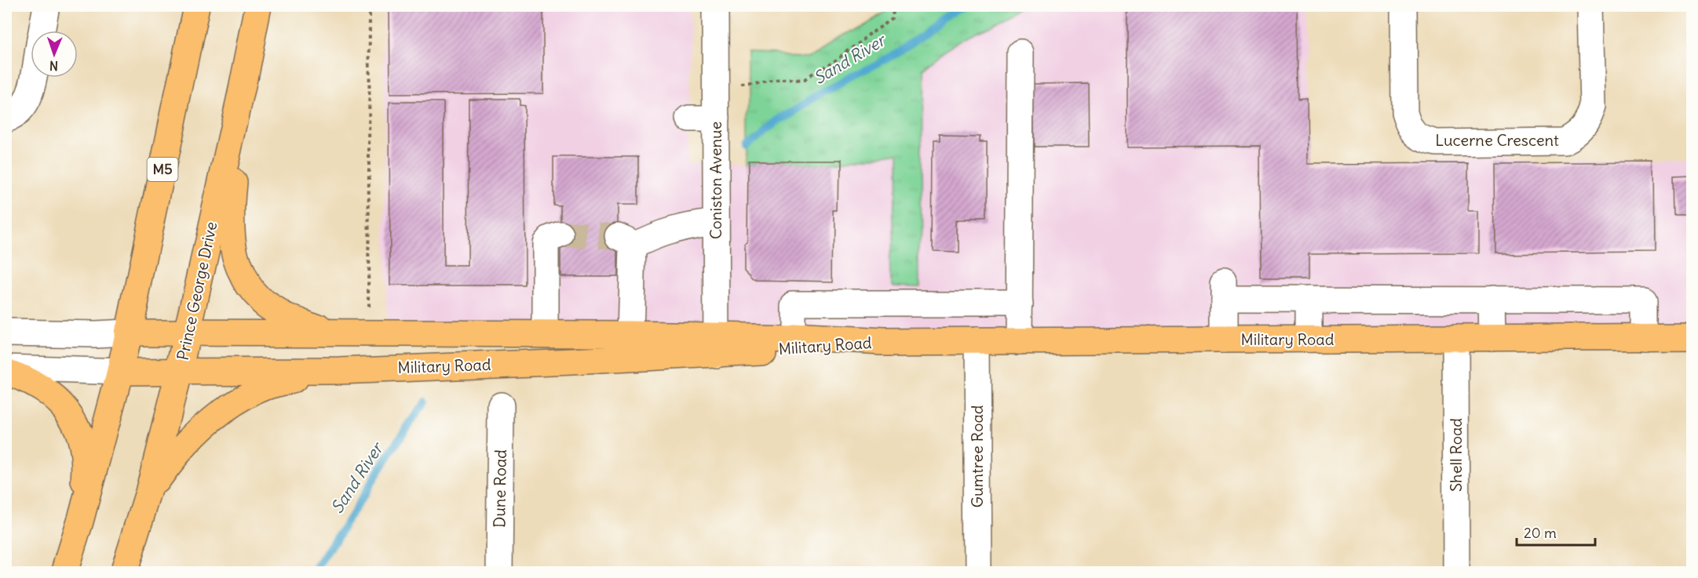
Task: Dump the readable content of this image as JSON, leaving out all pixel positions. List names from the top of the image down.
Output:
{
  "streets": {
    "main road": ["M5", "Prince George Drive", "Military Road"],
    "street": [
      "Lucerne Crescent",
      "Coniston Avenue",
      "Shell Road",
      "Gumtree Road",
      "Dune Road"
    ]
  },
  "crossings": [
    ["M5", "Military Road"],
    ["Coniston Avenue", "Military Road"],
    ["Prince George Drive", "Military Road"],
    ["Military Road", "Shell Road"],
    ["Military Road", "Gumtree Road"]
  ],
  "water": ["Sand River"],
  "scale_bar": "20 m",
  "north": "bottom"
}
